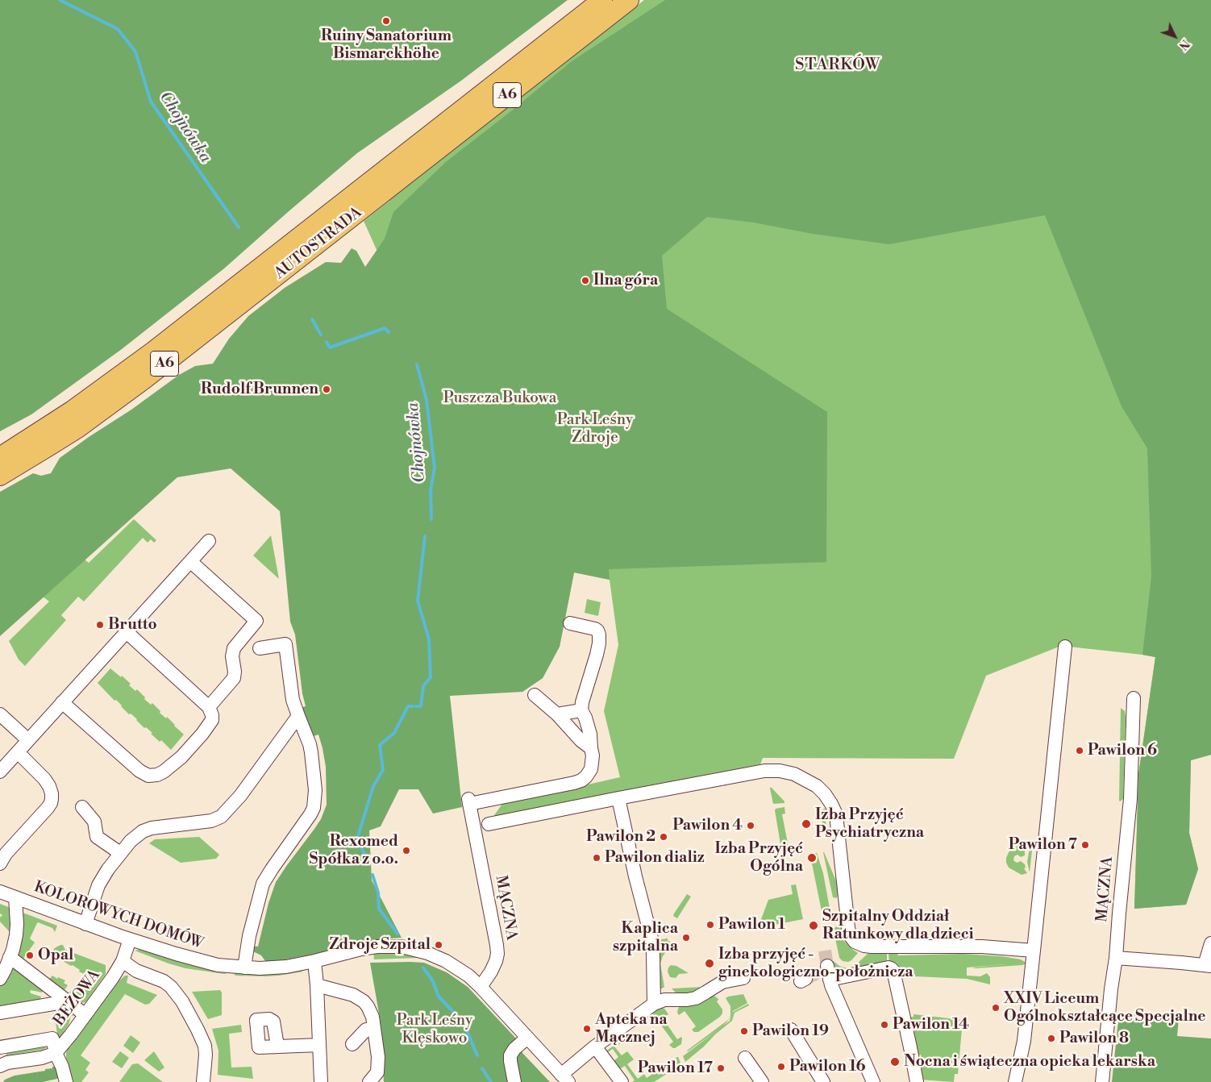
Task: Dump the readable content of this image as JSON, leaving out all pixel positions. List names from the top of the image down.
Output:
{
  "streets": {
    "highway": ["A6", "AUTOSTRADA"],
    "street": ["MĄCZNA", "KOLOROWYCH DOMÓW", "BEŻOWA"]
  },
  "crossings": [
    ["MĄCZNA", "KOLOROWYCH DOMÓW"],
    ["KOLOROWYCH DOMÓW", "BEŻOWA"]
  ],
  "districts": ["STARKÓW"],
  "water": ["Chojnówka"],
  "parks": ["Puszcza Bukowa", "Park Leśny Zdroje", "Park Leśny Klęskowo"],
  "places": [
    "Ruiny Sanatorium Bismarckhöhe",
    "Ilna góra",
    "Rudolf Brunnen",
    "Brutto",
    "Pawilon 6",
    "Izba Przyjęć Psychiatryczna",
    "Pawilon 4",
    "Pawilon 2",
    "Pawilon 7",
    "Rexomed Spółka z o.o.",
    "Pawilon dializ",
    "Izba Przyjęć Ogólna",
    "Pawilon 1",
    "Szpitalny Oddział Ratunkowy dla dzieci",
    "Kaplica szpitalna",
    "Zdroje Szpital",
    "Opal",
    "Izba przyjęć - ginekologiczno-położnicza",
    "XXIV Liceum Ogólnokształcące Specjalne",
    "Pawilon 14",
    "Apteka na Mącznej",
    "Pawilon 19",
    "Pawilon 8",
    "Nocna i świąteczna opieka lekarska",
    "Pawilon 16",
    "Pawilon 17"
  ],
  "north": "bottom right"
}
